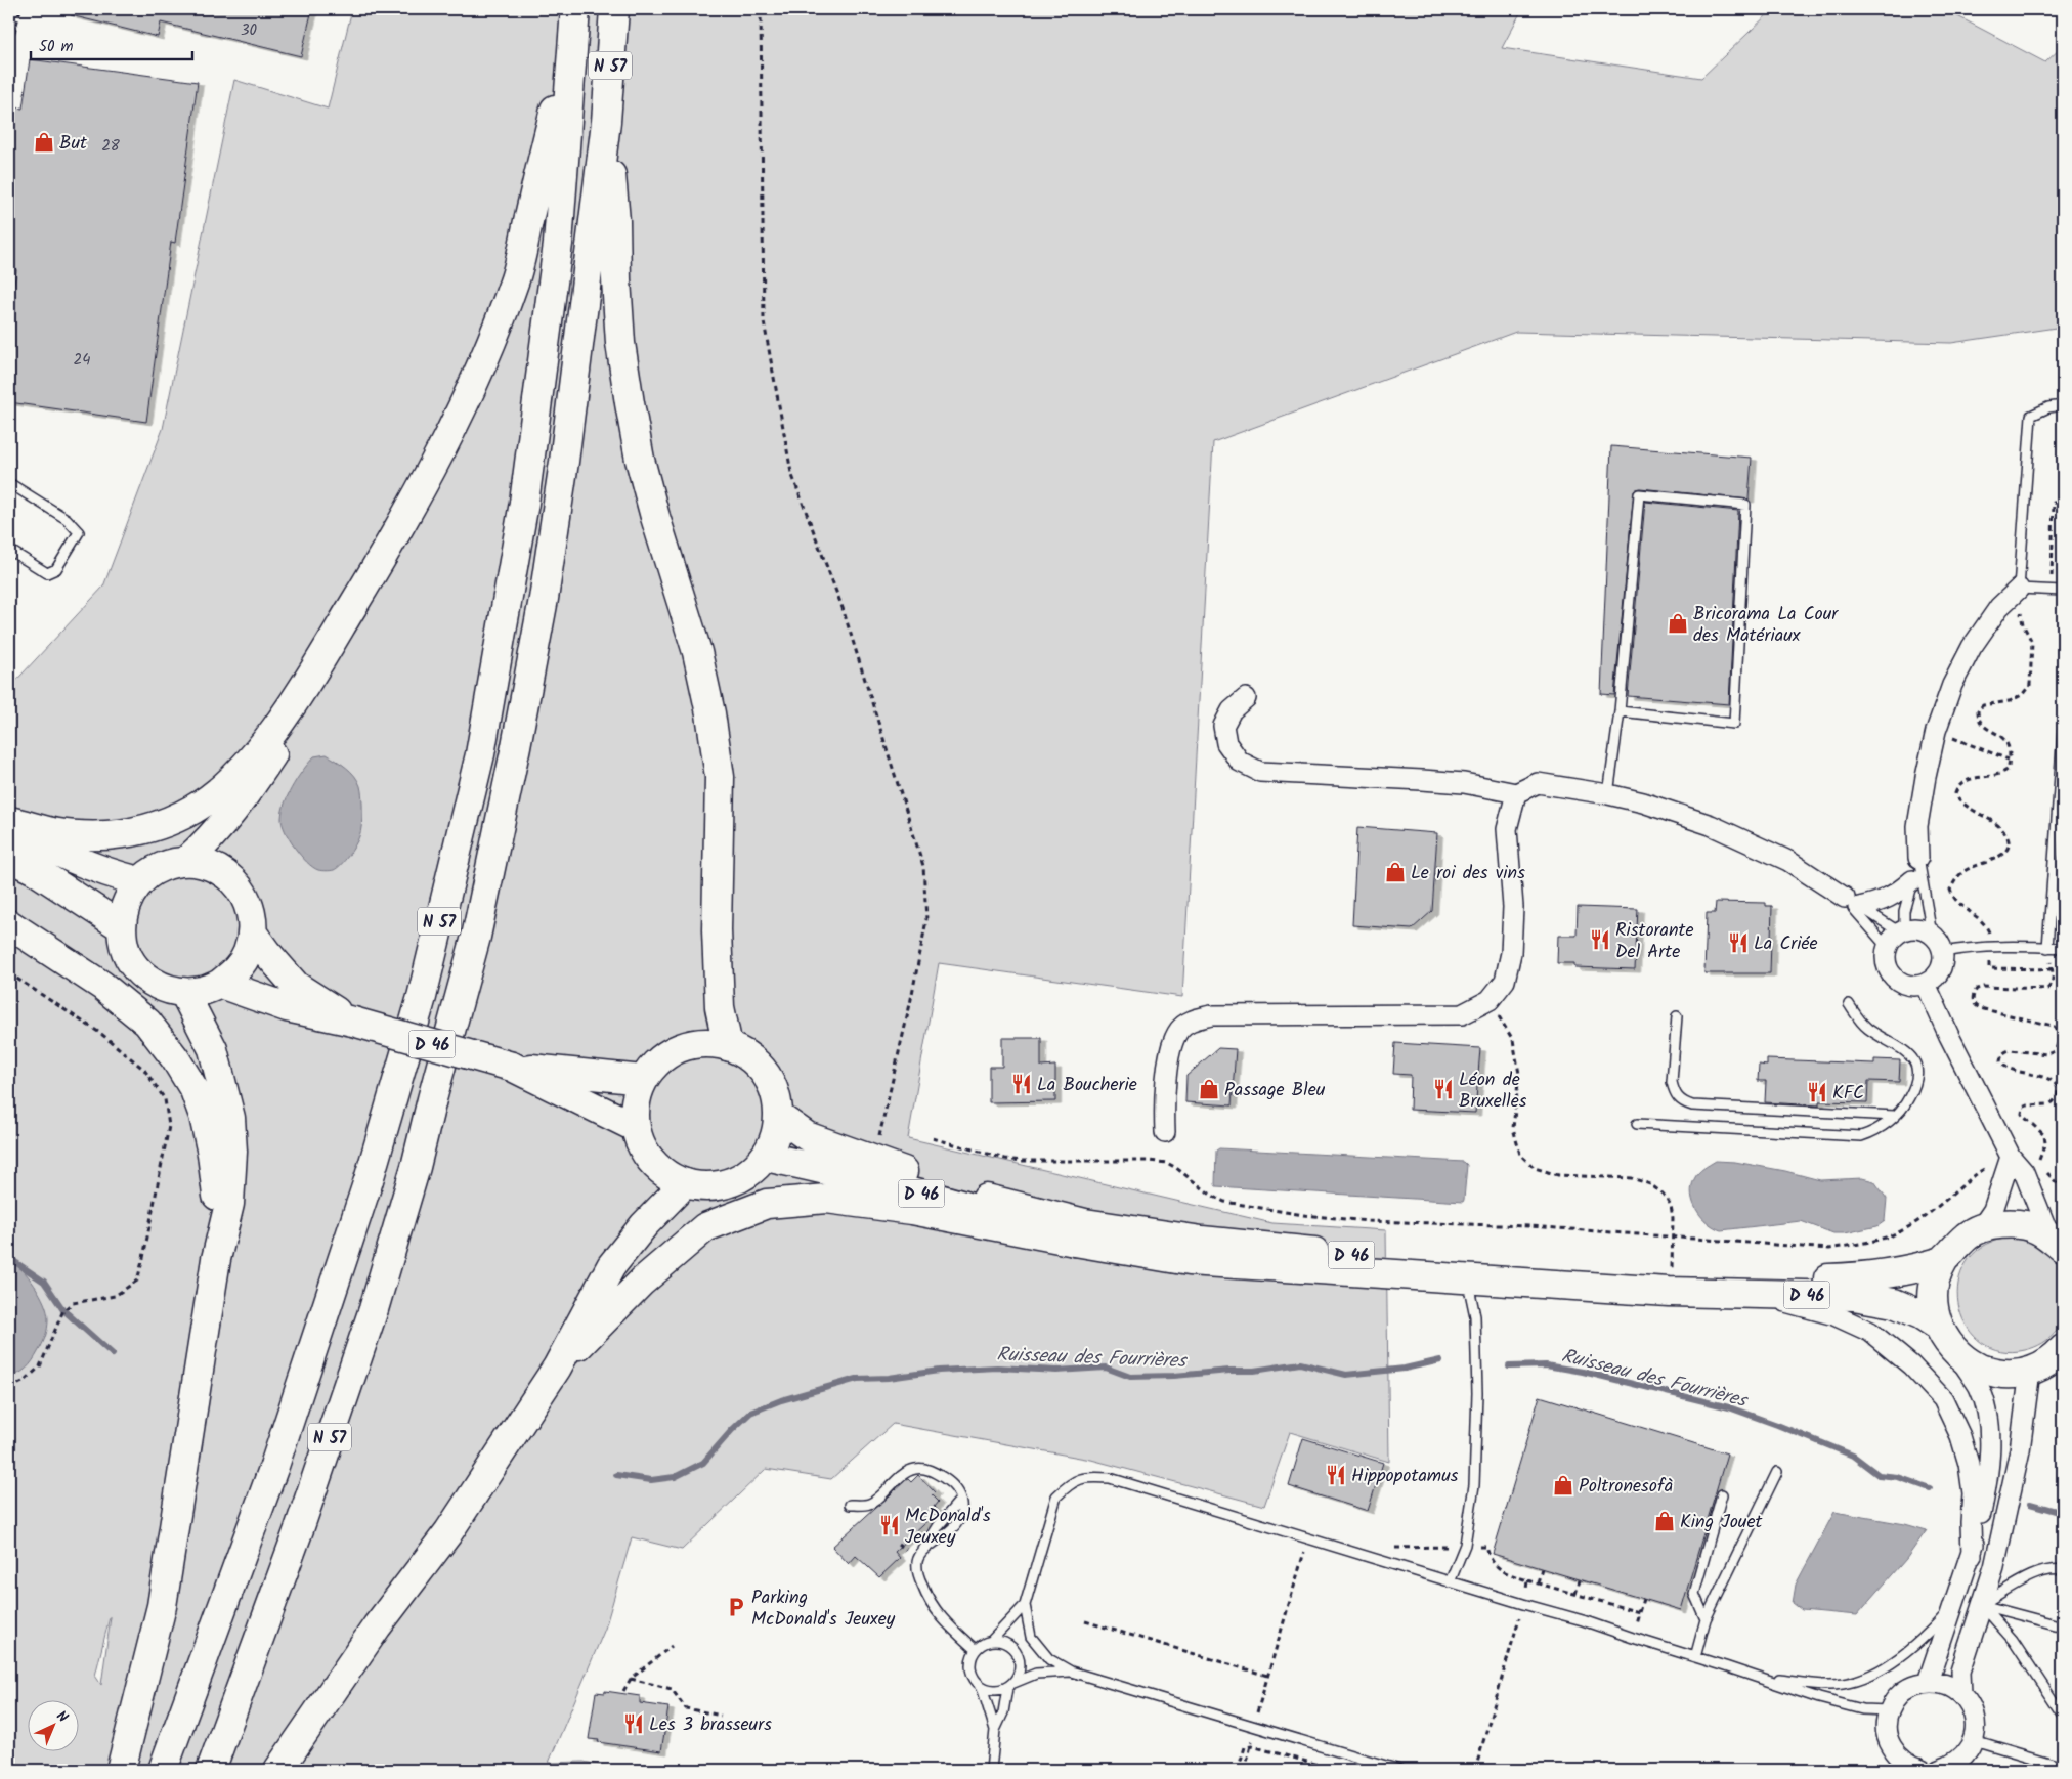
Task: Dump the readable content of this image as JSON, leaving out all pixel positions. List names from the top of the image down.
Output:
{
  "streets": {
    "main road": ["N 57", "D 46"]
  },
  "water": ["Ruisseau des Fourrières"],
  "places": {
    "shop": [
      "But",
      "Bricorama La Cour des Matériaux",
      "Le roi des vins",
      "Passage Bleu",
      "Poltronesofà",
      "King Jouet"
    ],
    "restaurant": [
      "Ristorante Del Arte",
      "La Criée",
      "La Boucherie",
      "Léon de Bruxelles",
      "KFC",
      "Hippopotamus",
      "McDonald's Jeuxey",
      "Les 3 brasseurs"
    ],
    "parking": ["Parking McDonald's Jeuxey"]
  },
  "house_numbers": ["30", "28", "24"],
  "scale_bar": "50 m",
  "north": "top right"
}
